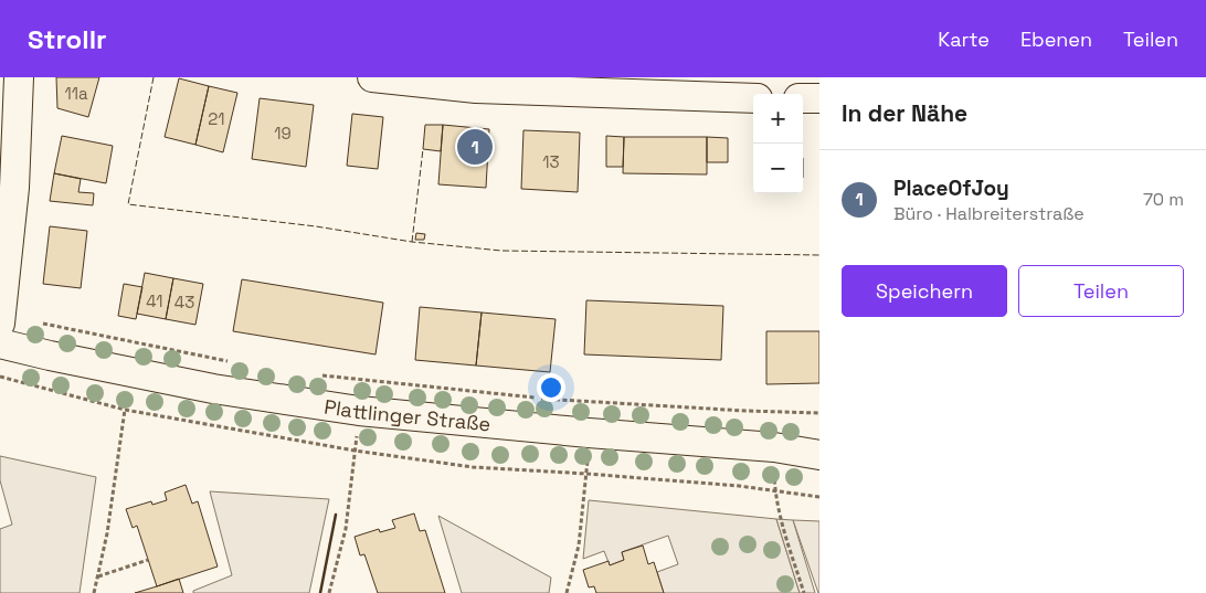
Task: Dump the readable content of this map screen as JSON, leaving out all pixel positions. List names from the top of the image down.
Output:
{
  "streets": {
    "street": ["Plattlinger Straße"]
  },
  "house_numbers": [
    "11a",
    "21",
    "19",
    "13",
    "41",
    "43"
  ],
  "page": {
    "header": "Strollr",
    "nav": ["Karte", "Ebenen", "Teilen"],
    "heading": "In der Nähe",
    "map_buttons": ["+", "−"],
    "pins": "1",
    "list": [
      {
        "mark": "1",
        "name": "PlaceOfJoy",
        "note": "Büro · Halbreiterstraße",
        "value": "70 m"
      }
    ],
    "buttons": ["Speichern", "Teilen"]
  }
}
